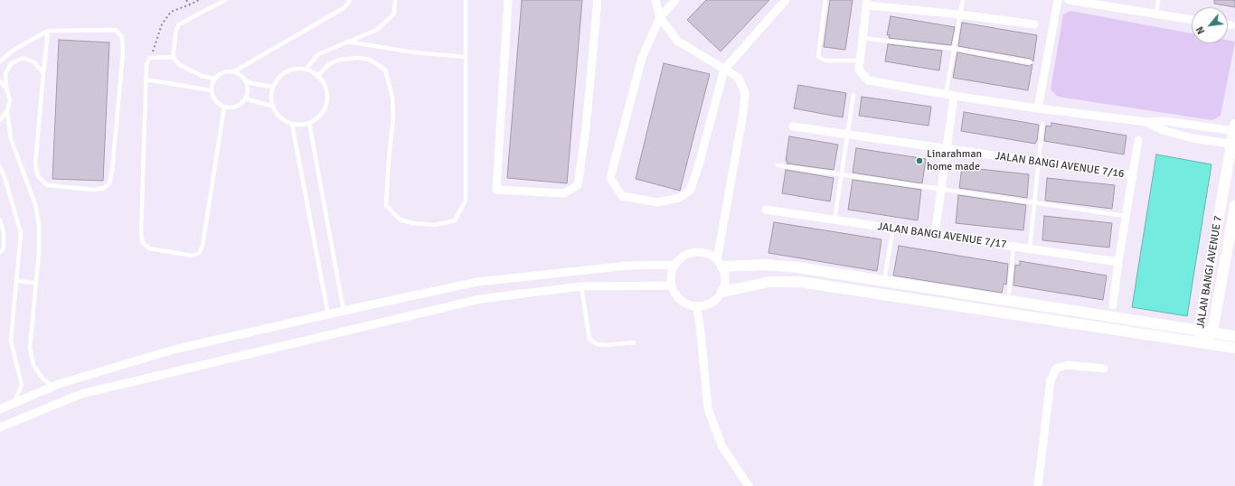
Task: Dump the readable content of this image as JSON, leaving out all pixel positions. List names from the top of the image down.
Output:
{
  "streets": {
    "street": ["JALAN BANGI AVENUE 7/16", "JALAN BANGI AVENUE 7/17", "JALAN BANGI AVENUE 7"]
  },
  "places": ["Linarahman home made"],
  "north": "bottom left"
}
